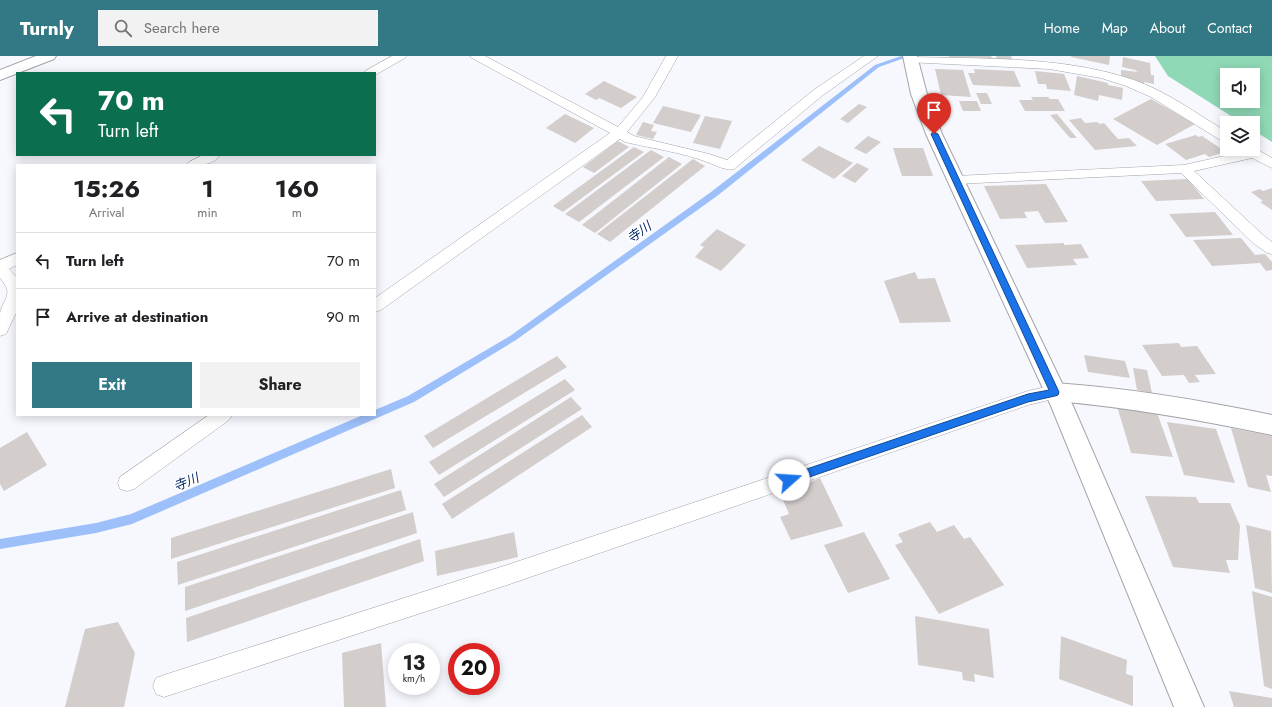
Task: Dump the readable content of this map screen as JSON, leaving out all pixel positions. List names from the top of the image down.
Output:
{
  "water": ["寺川"],
  "page": {
    "header": "Turnly",
    "search": "Search here",
    "nav": [
      "Home",
      "Map",
      "About",
      "Contact"
    ],
    "turn": ["70 m", "Turn left"],
    "eta": [
      "15:26",
      "Arrival",
      "1",
      "min",
      "160",
      "m"
    ],
    "list": [
      {
        "name": "Turn left",
        "value": "70 m"
      },
      {
        "name": "Arrive at destination",
        "value": "90 m"
      }
    ],
    "buttons": ["Exit", "Share"],
    "speed": "13 km/h",
    "limit": "20"
  }
}
